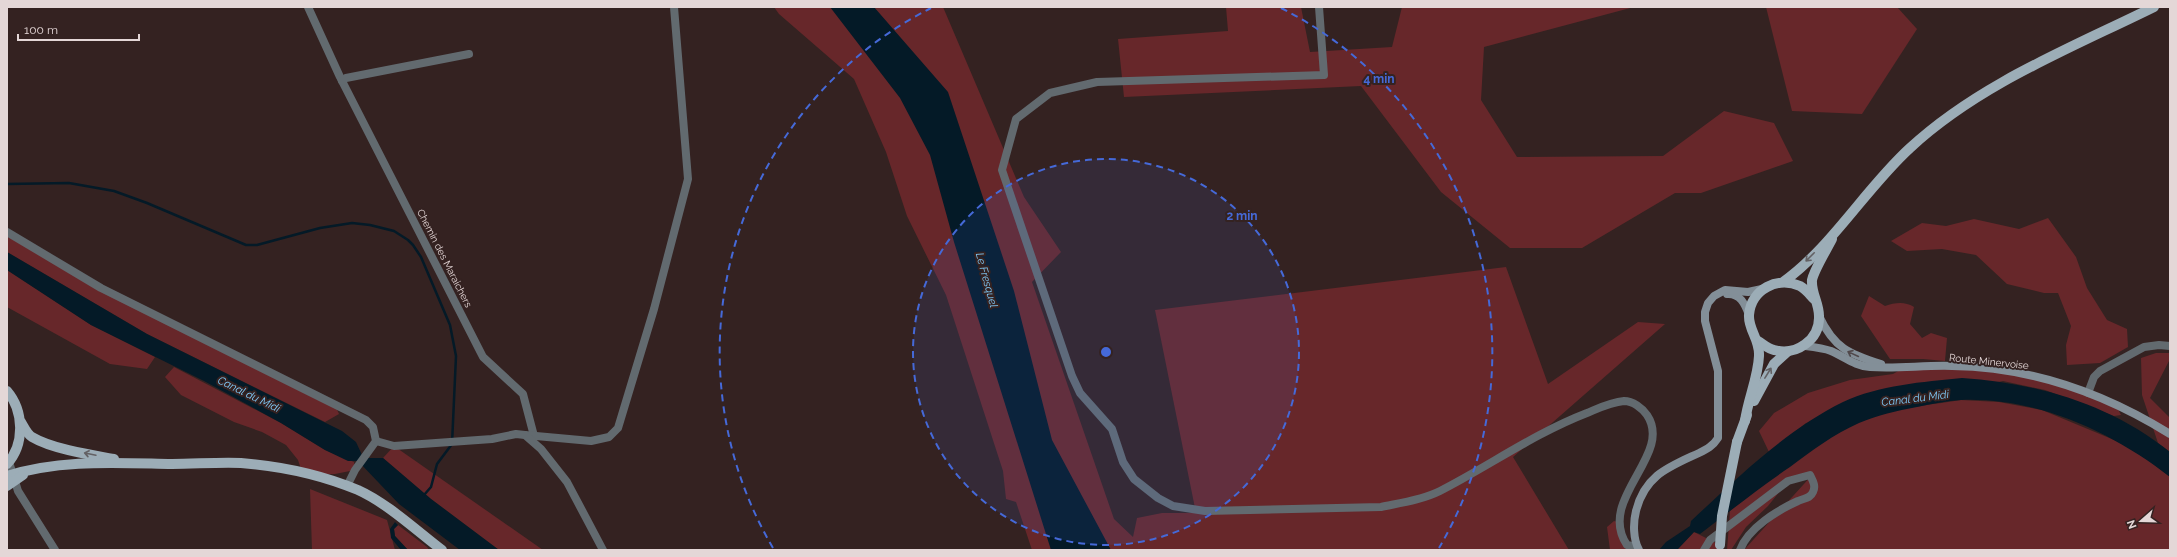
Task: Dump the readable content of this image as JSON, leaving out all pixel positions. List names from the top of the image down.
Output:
{
  "streets": {
    "main road": ["Route Minervoise"],
    "street": ["Chemin des Maraichers"]
  },
  "water": ["Le Fresquel", "Canal du Midi"],
  "scale_bar": "100 m",
  "north": "left",
  "rings": ["4 min", "2 min"]
}
